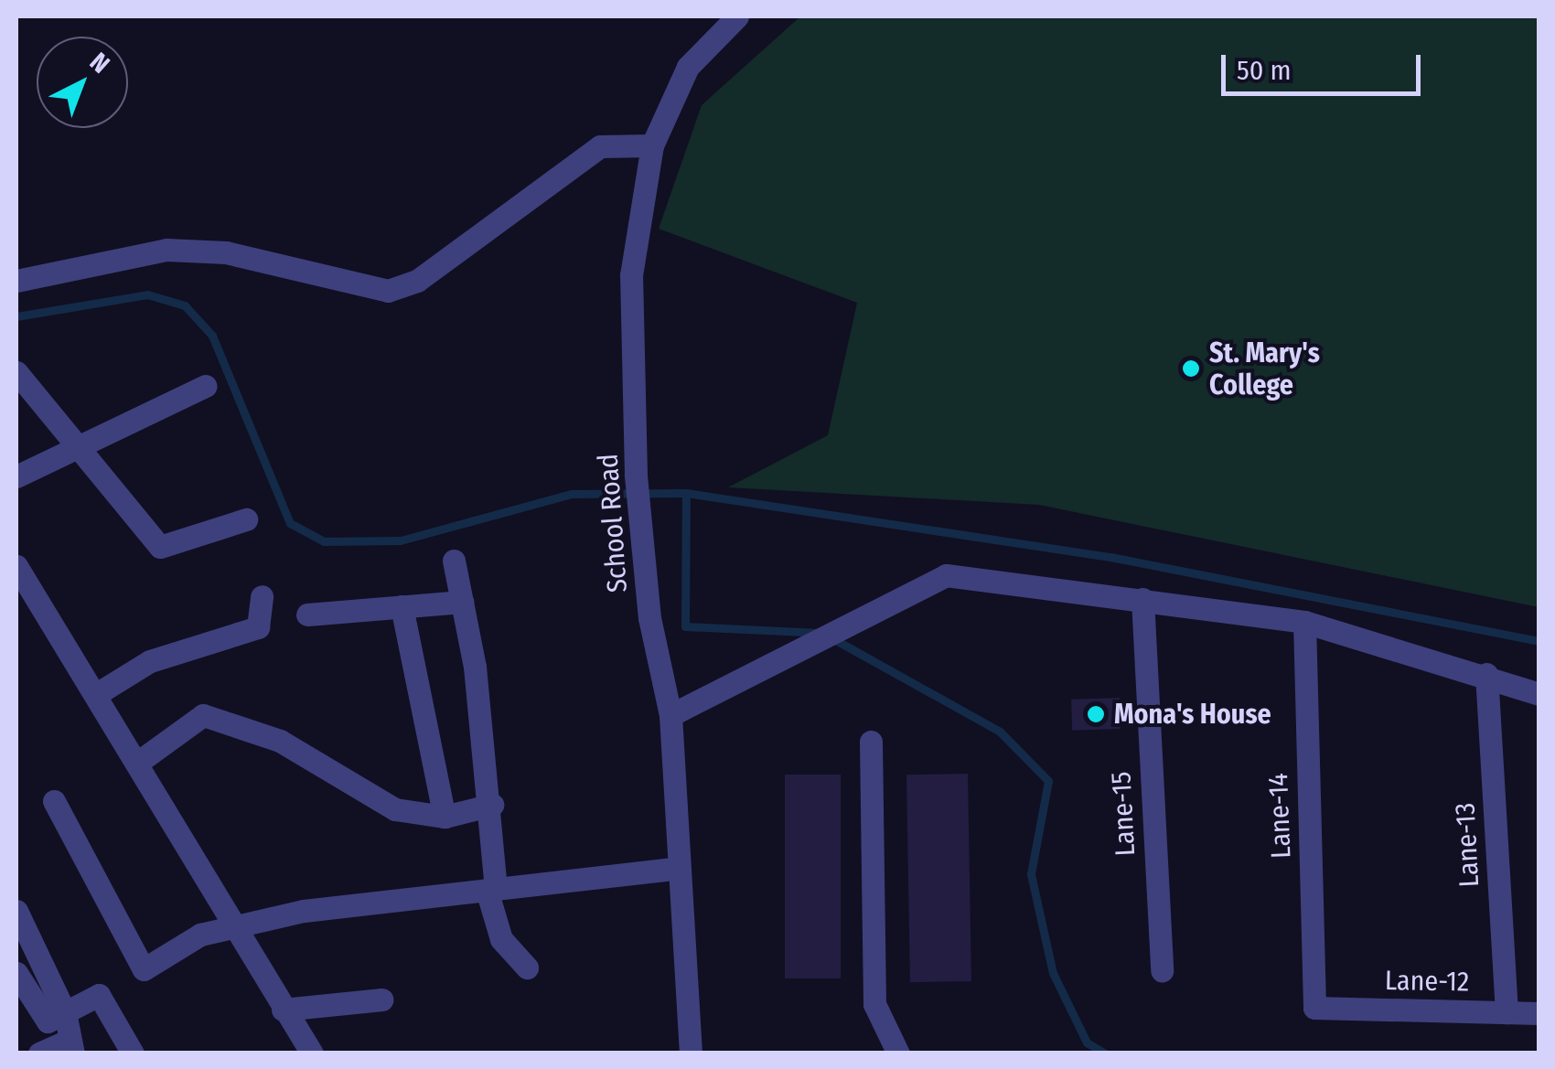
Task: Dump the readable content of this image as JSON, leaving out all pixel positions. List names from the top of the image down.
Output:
{
  "streets": {
    "street": [
      "School Road",
      "Lane-15",
      "Lane-14",
      "Lane-13",
      "Lane-12"
    ]
  },
  "crossings": [
    ["Lane-14", "Lane-12"],
    ["Lane-13", "Lane-12"]
  ],
  "places": ["St. Mary's College", "Mona's House"],
  "scale_bar": "50 m",
  "north": "top right"
}
